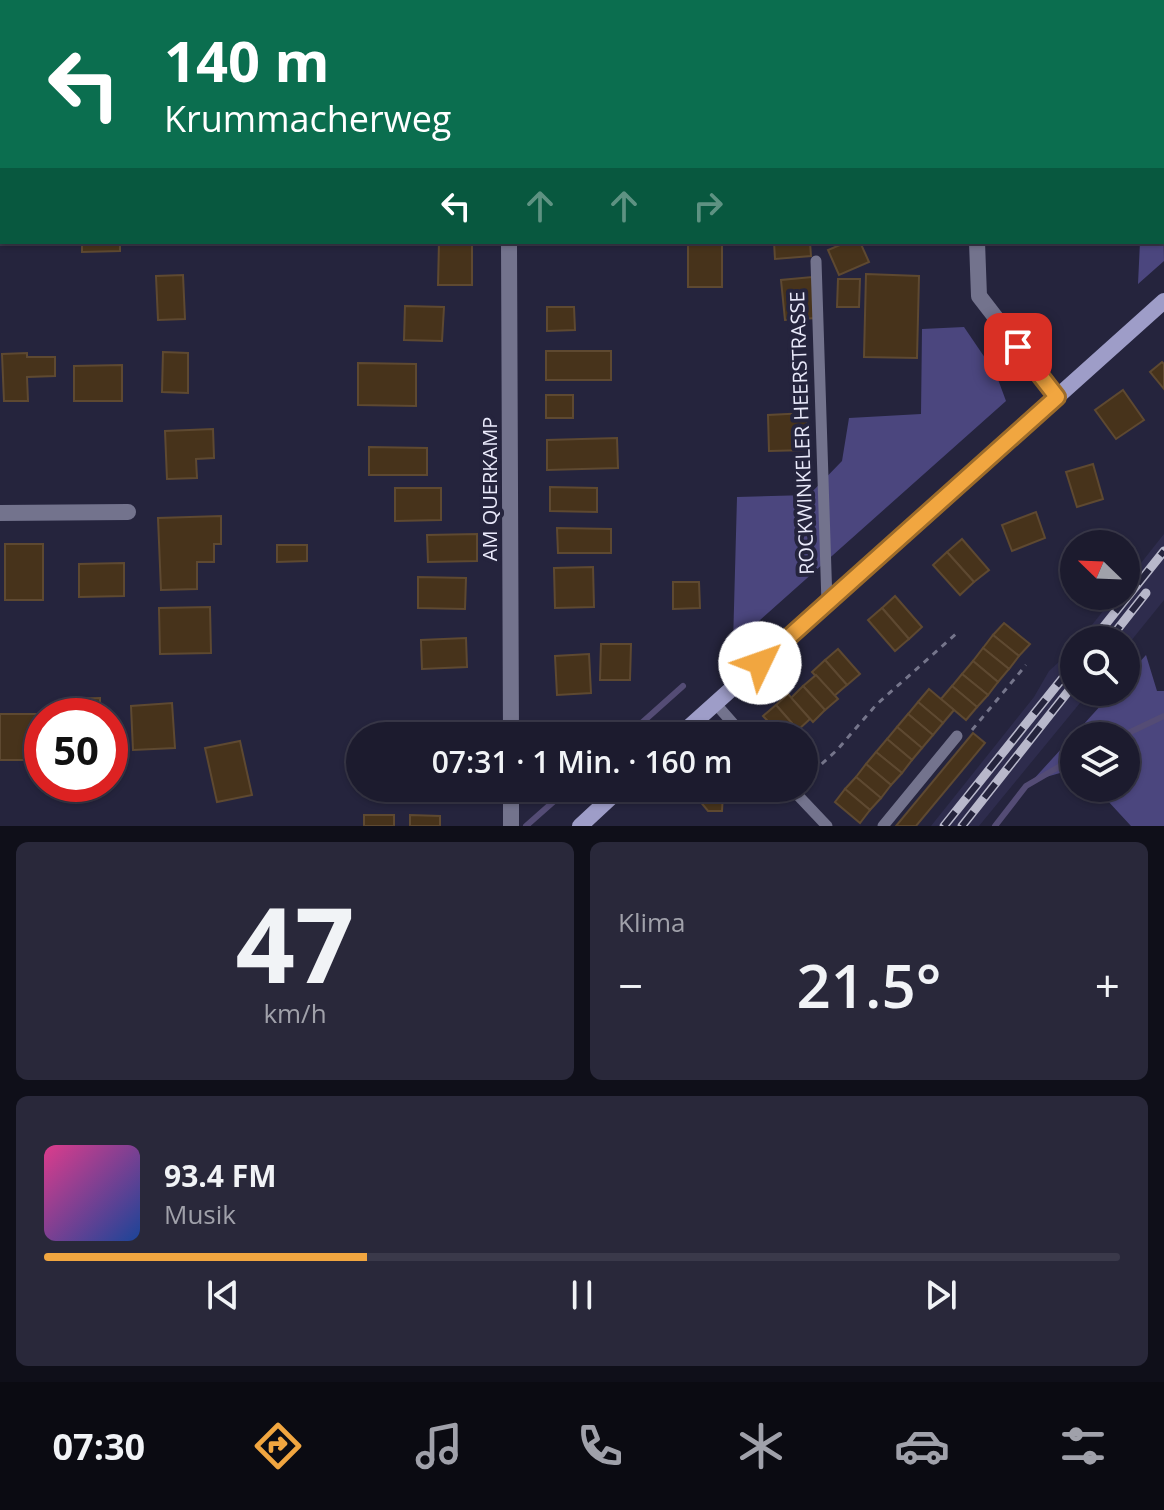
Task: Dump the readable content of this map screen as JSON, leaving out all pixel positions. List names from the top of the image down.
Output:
{
  "streets": {
    "main road": ["ROCKWINKELER HEERSTRASSE"],
    "street": ["AM QUERKAMP"]
  },
  "north": "top left",
  "page": {
    "turn": ["140 m", "Krummacherweg"],
    "limit": "50",
    "trip": "07:31 · 1 Min. · 160 m",
    "tile": [
      ["47", "km/h"],
      "Klima"
    ],
    "heat": ["−", "21.5°", "+"],
    "song": ["93.4 FM", "Musik"],
    "tabs": "07:30"
  }
}
